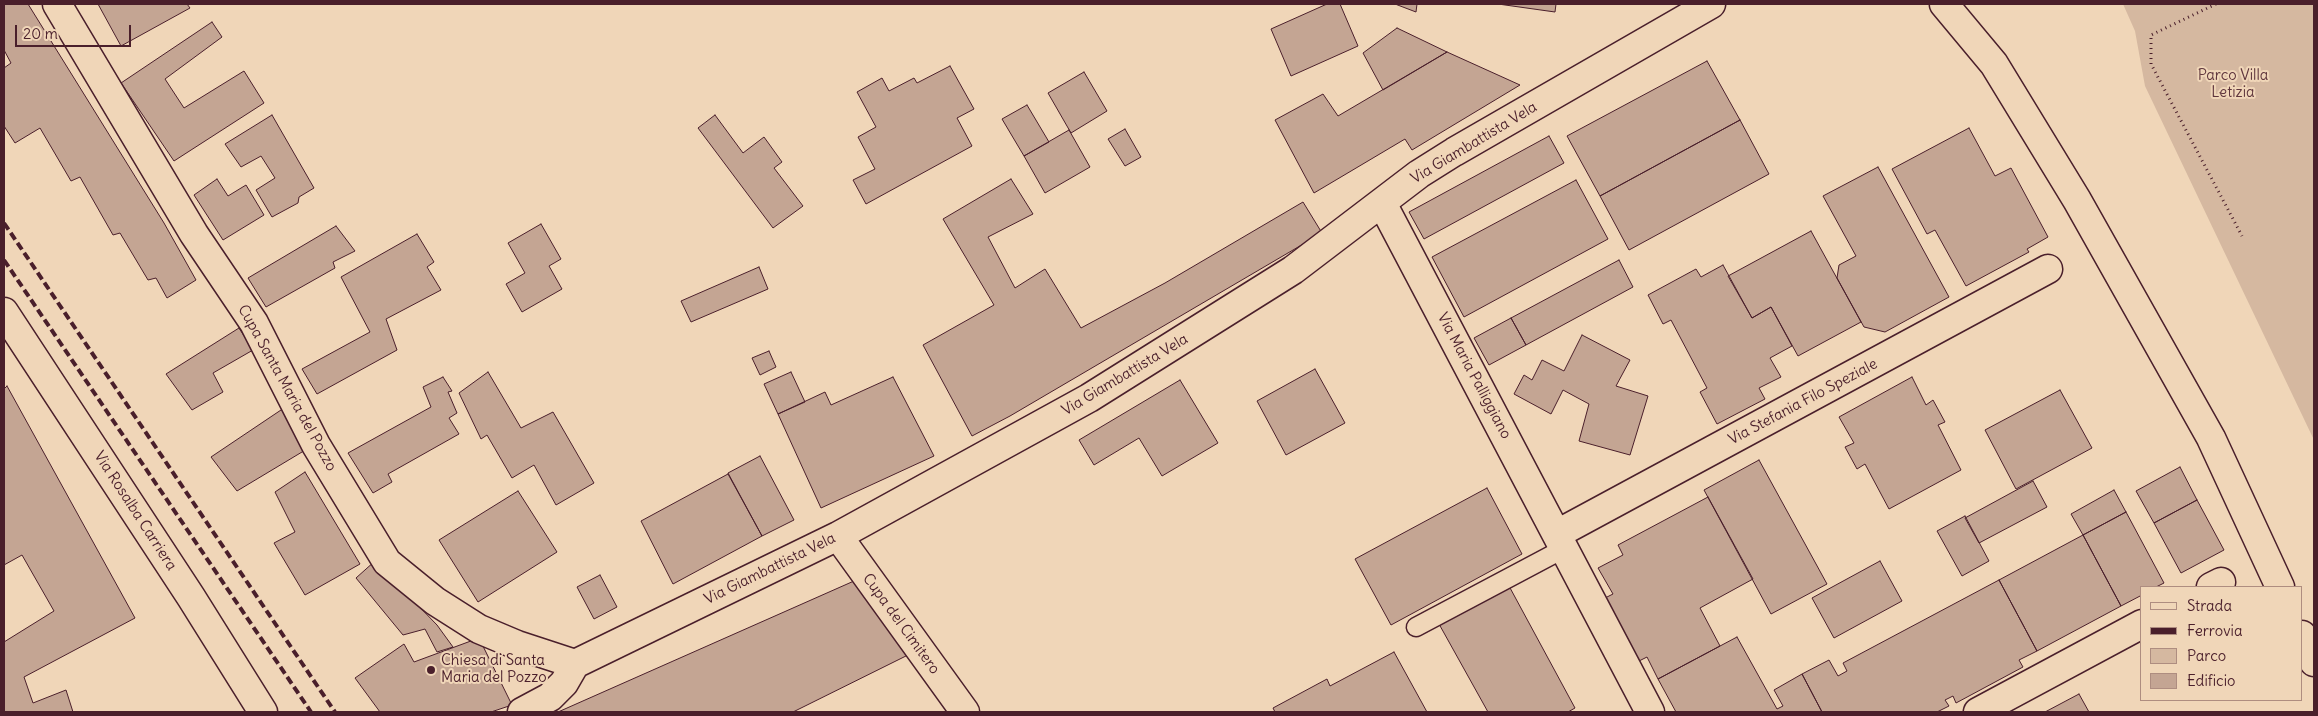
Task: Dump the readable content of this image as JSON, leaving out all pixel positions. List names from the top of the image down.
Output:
{
  "streets": {
    "street": [
      "Via Giambattista Vela",
      "Via Maria Palliggiano",
      "Cupa Santa Maria del Pozzo",
      "Via Stefania Filo Speziale",
      "Via Rosalba Carriera",
      "Cupa del Cimitero"
    ]
  },
  "crossings": [
    ["Via Giambattista Vela", "Via Maria Palliggiano"],
    ["Via Giambattista Vela", "Cupa Santa Maria del Pozzo"],
    ["Via Giambattista Vela", "Cupa del Cimitero"],
    ["Via Maria Palliggiano", "Via Stefania Filo Speziale"]
  ],
  "parks": ["Parco Villa Letizia"],
  "places": ["Chiesa di Santa Maria del Pozzo"],
  "legend": [
    "Strada",
    "Ferrovia",
    "Parco",
    "Edificio"
  ],
  "scale_bar": "20 m"
}
